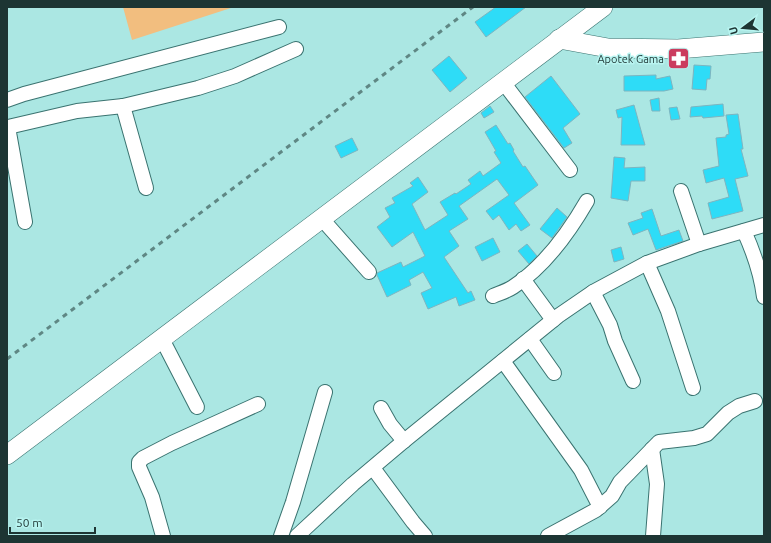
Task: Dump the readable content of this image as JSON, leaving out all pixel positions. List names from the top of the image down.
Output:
{
  "places": {
    "pharmacy": ["Apotek Gama"]
  },
  "scale_bar": "50 m",
  "north": "left"
}
